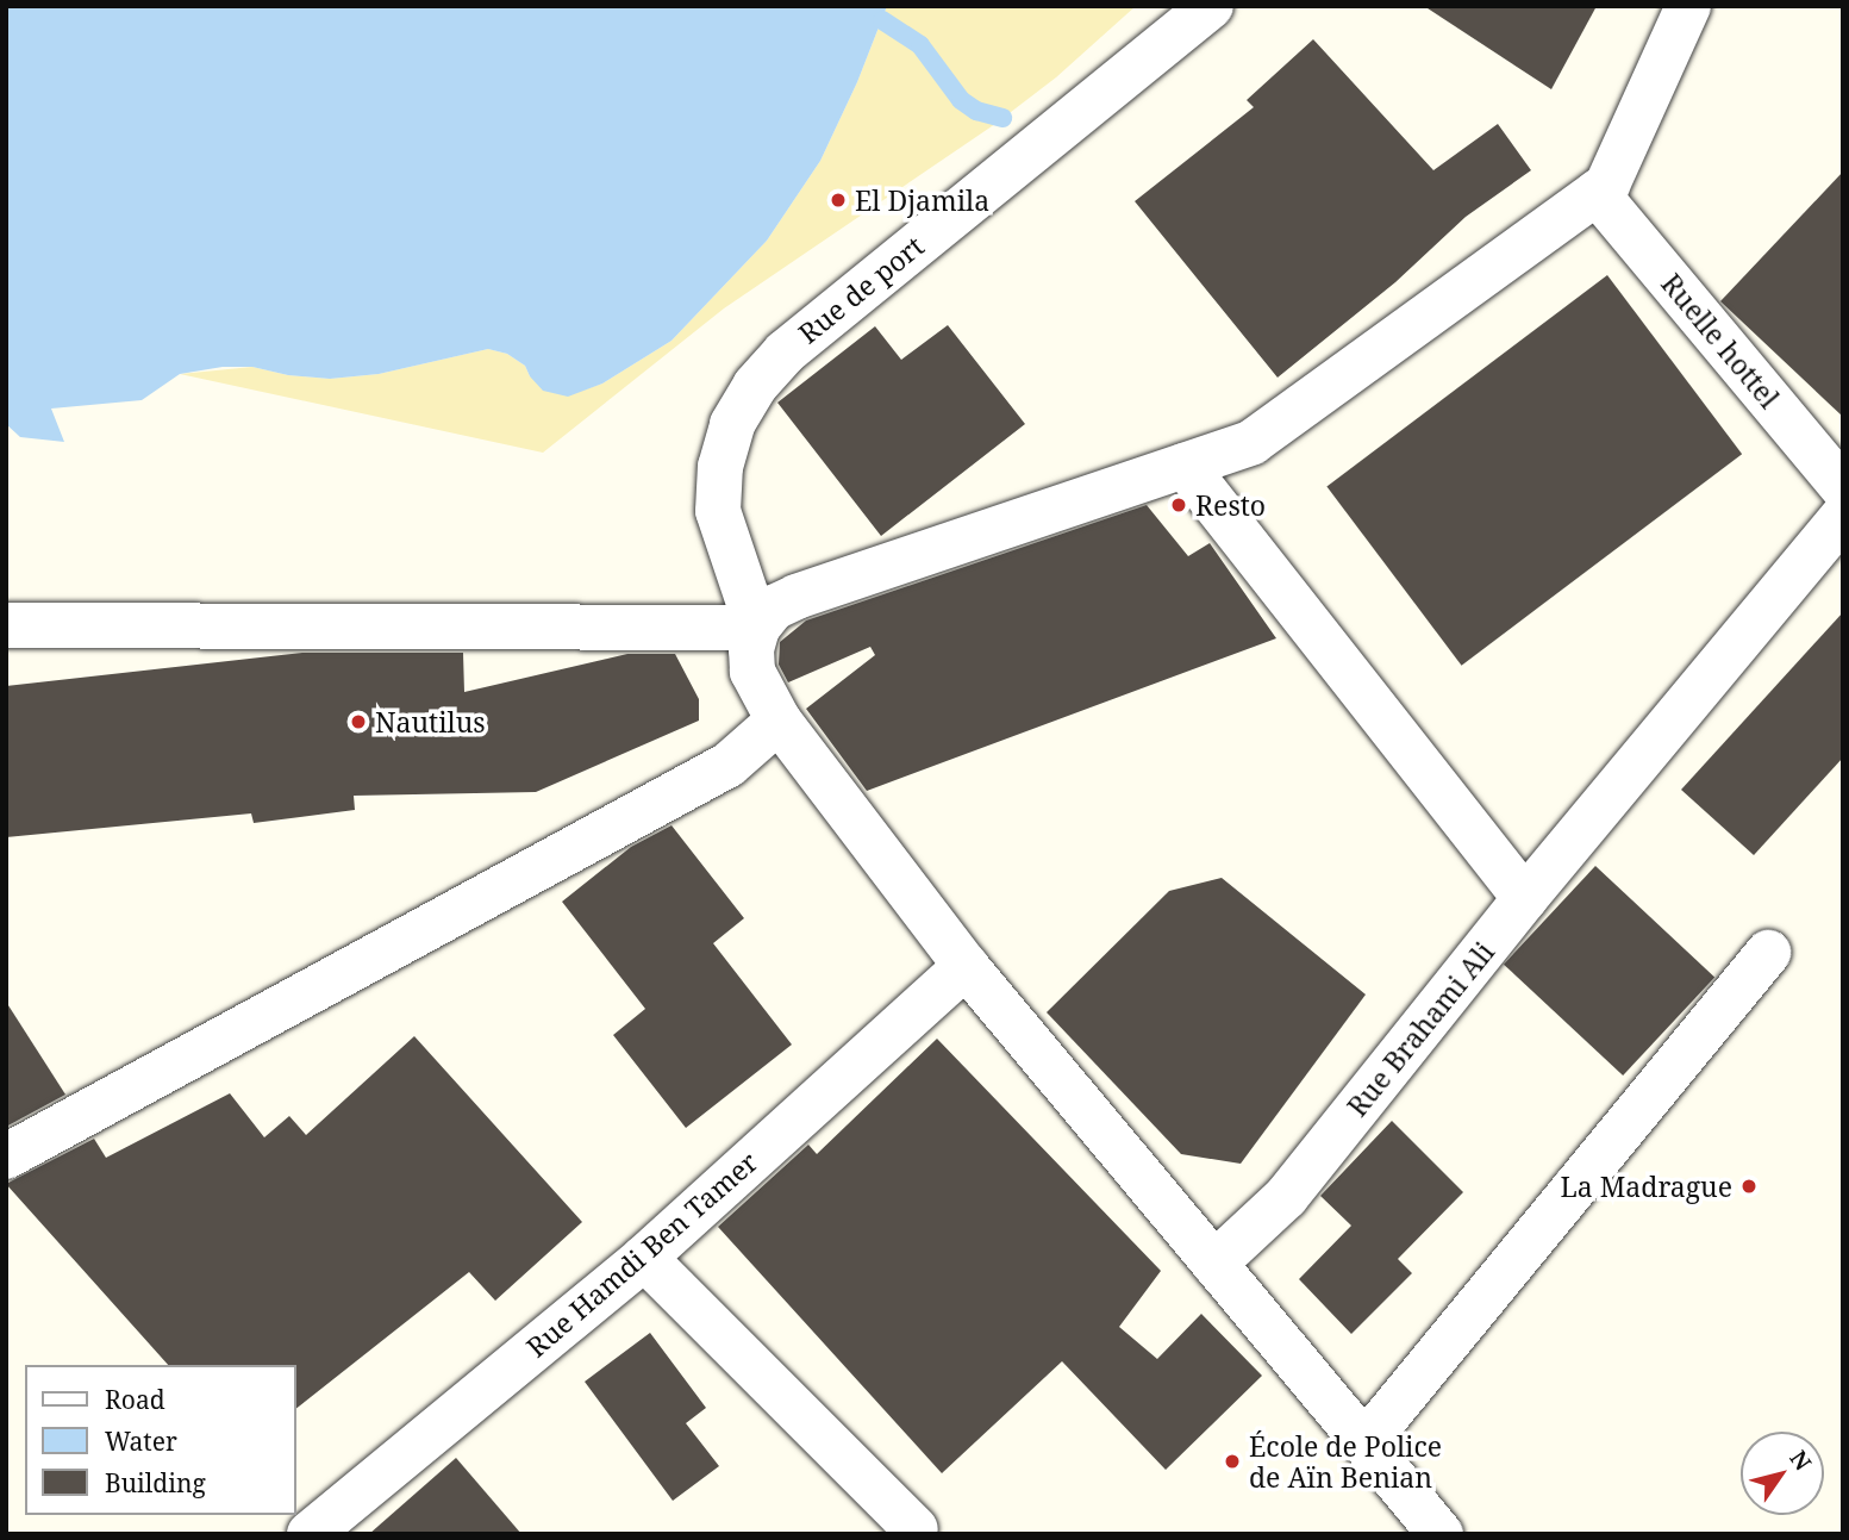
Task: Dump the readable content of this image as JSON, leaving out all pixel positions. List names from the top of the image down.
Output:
{
  "streets": {
    "street": [
      "Rue de port",
      "Ruelle hottel",
      "Rue Brahami Ali",
      "Rue Hamdi Ben Tamer"
    ]
  },
  "places": [
    "El Djamila",
    "Resto",
    "Nautilus",
    "La Madrague",
    "École de Police de Aïn Benian"
  ],
  "legend": ["Road", "Water", "Building"],
  "north": "top right"
}
